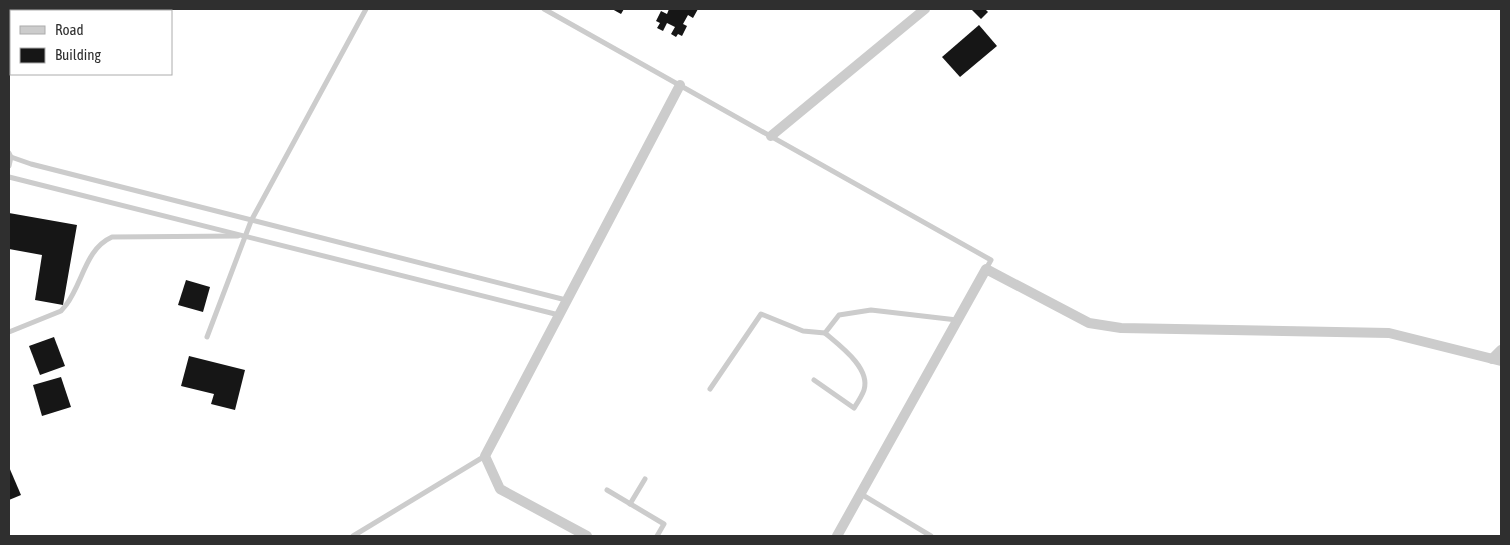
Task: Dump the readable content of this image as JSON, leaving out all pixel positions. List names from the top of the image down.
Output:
{
  "legend": ["Road", "Building"]
}
